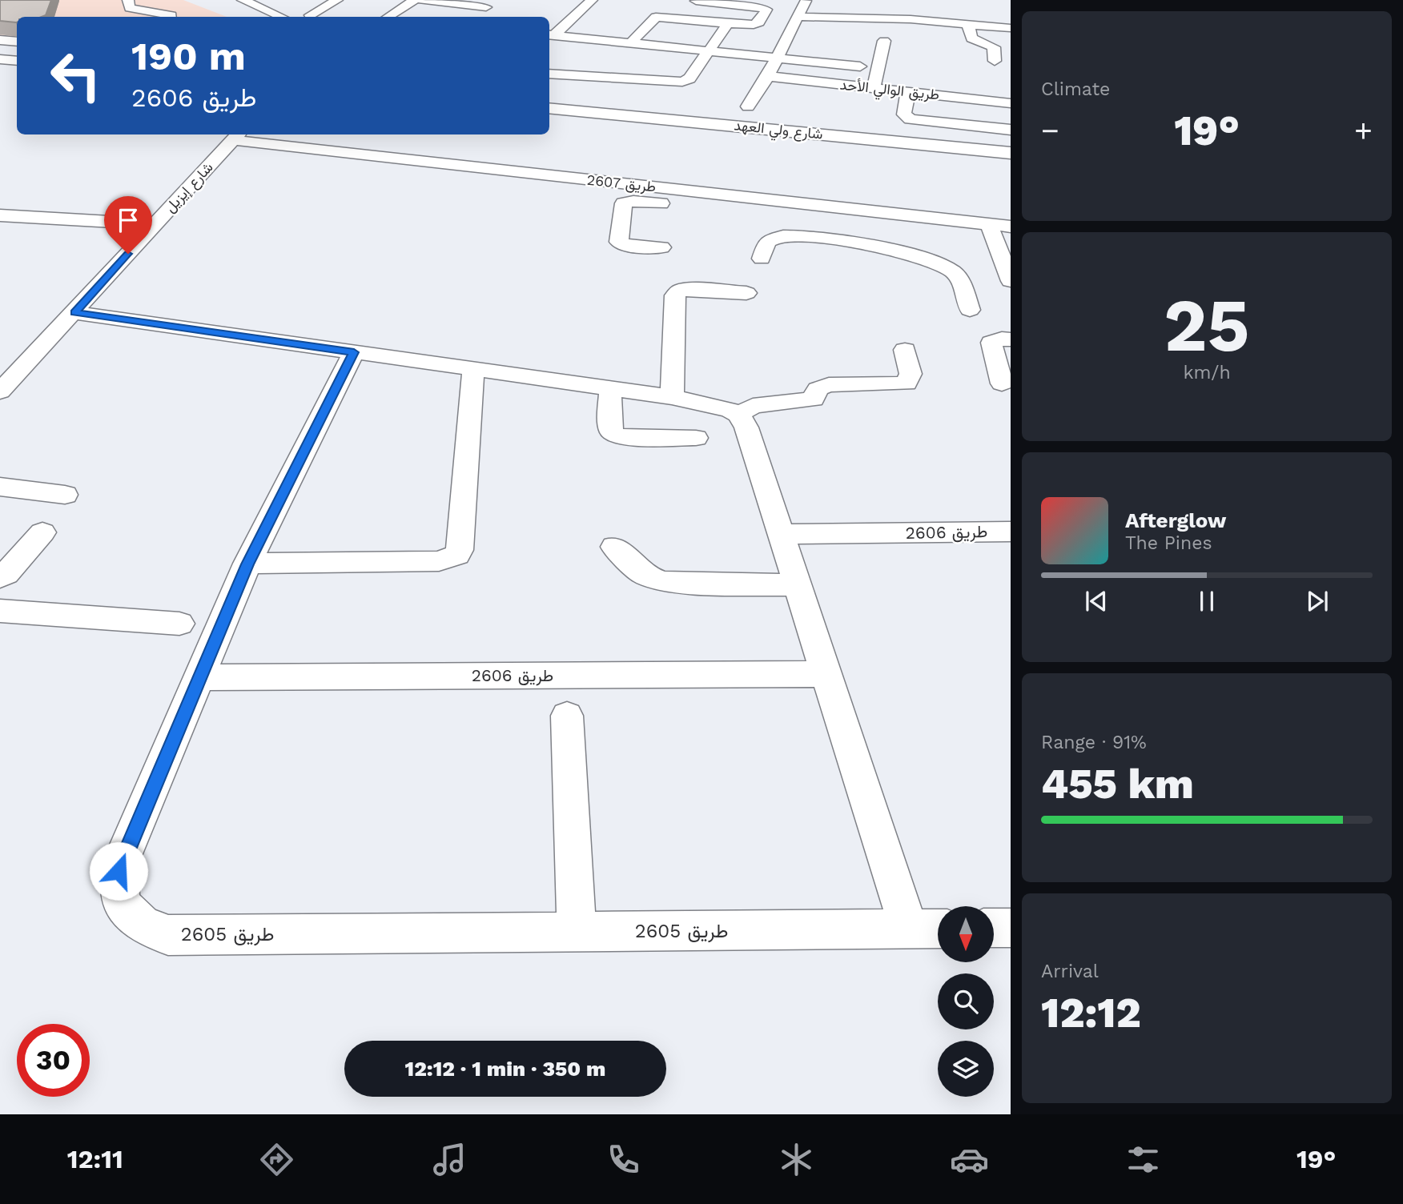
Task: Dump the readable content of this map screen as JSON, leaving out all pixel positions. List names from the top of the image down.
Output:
{
  "streets": {
    "main road": ["شارع ولي العهد"],
    "street": [
      "طريق الوالي الأحد",
      "طريق 2607",
      "شارع إيزيل",
      "طريق 2606",
      "طريق 2605"
    ]
  },
  "crossings": [
    ["طريق 2607", "شارع إيزيل"],
    ["طريق 2606", "طريق 2605"]
  ],
  "north": "bottom",
  "page": {
    "tile": [
      "Climate",
      ["25", "km/h"],
      ["Range · 91%", "455 km"],
      ["Arrival", "12:12"]
    ],
    "turn": ["190 m", "طريق 2606"],
    "heat": ["−", "19°", "+"],
    "song": ["Afterglow", "The Pines"],
    "limit": "30",
    "trip": "12:12 · 1 min · 350 m",
    "tabs": ["12:11", "19°"]
  }
}
